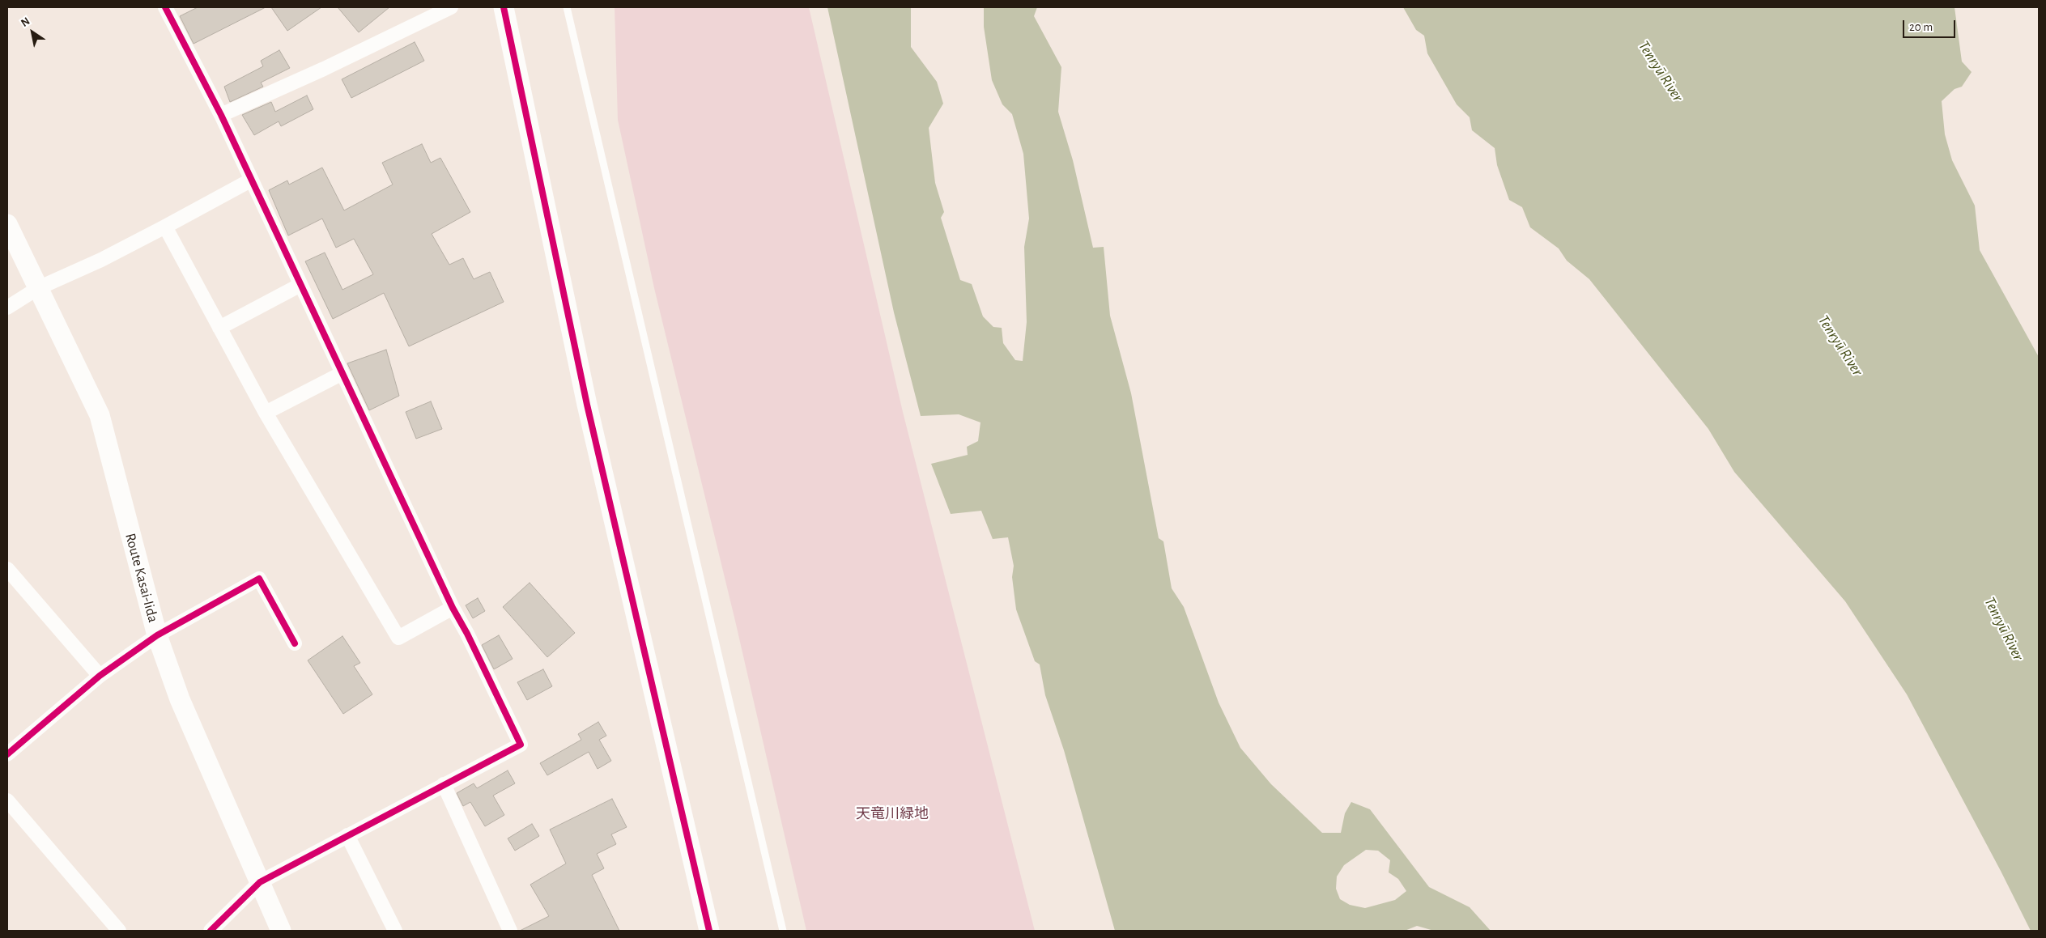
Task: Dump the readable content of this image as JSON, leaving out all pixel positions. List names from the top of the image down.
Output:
{
  "streets": {
    "street": ["Route Kasai-Iida"]
  },
  "water": ["Tenryū River"],
  "parks": ["天竜川緑地"],
  "scale_bar": "20 m",
  "north": "top left"
}
